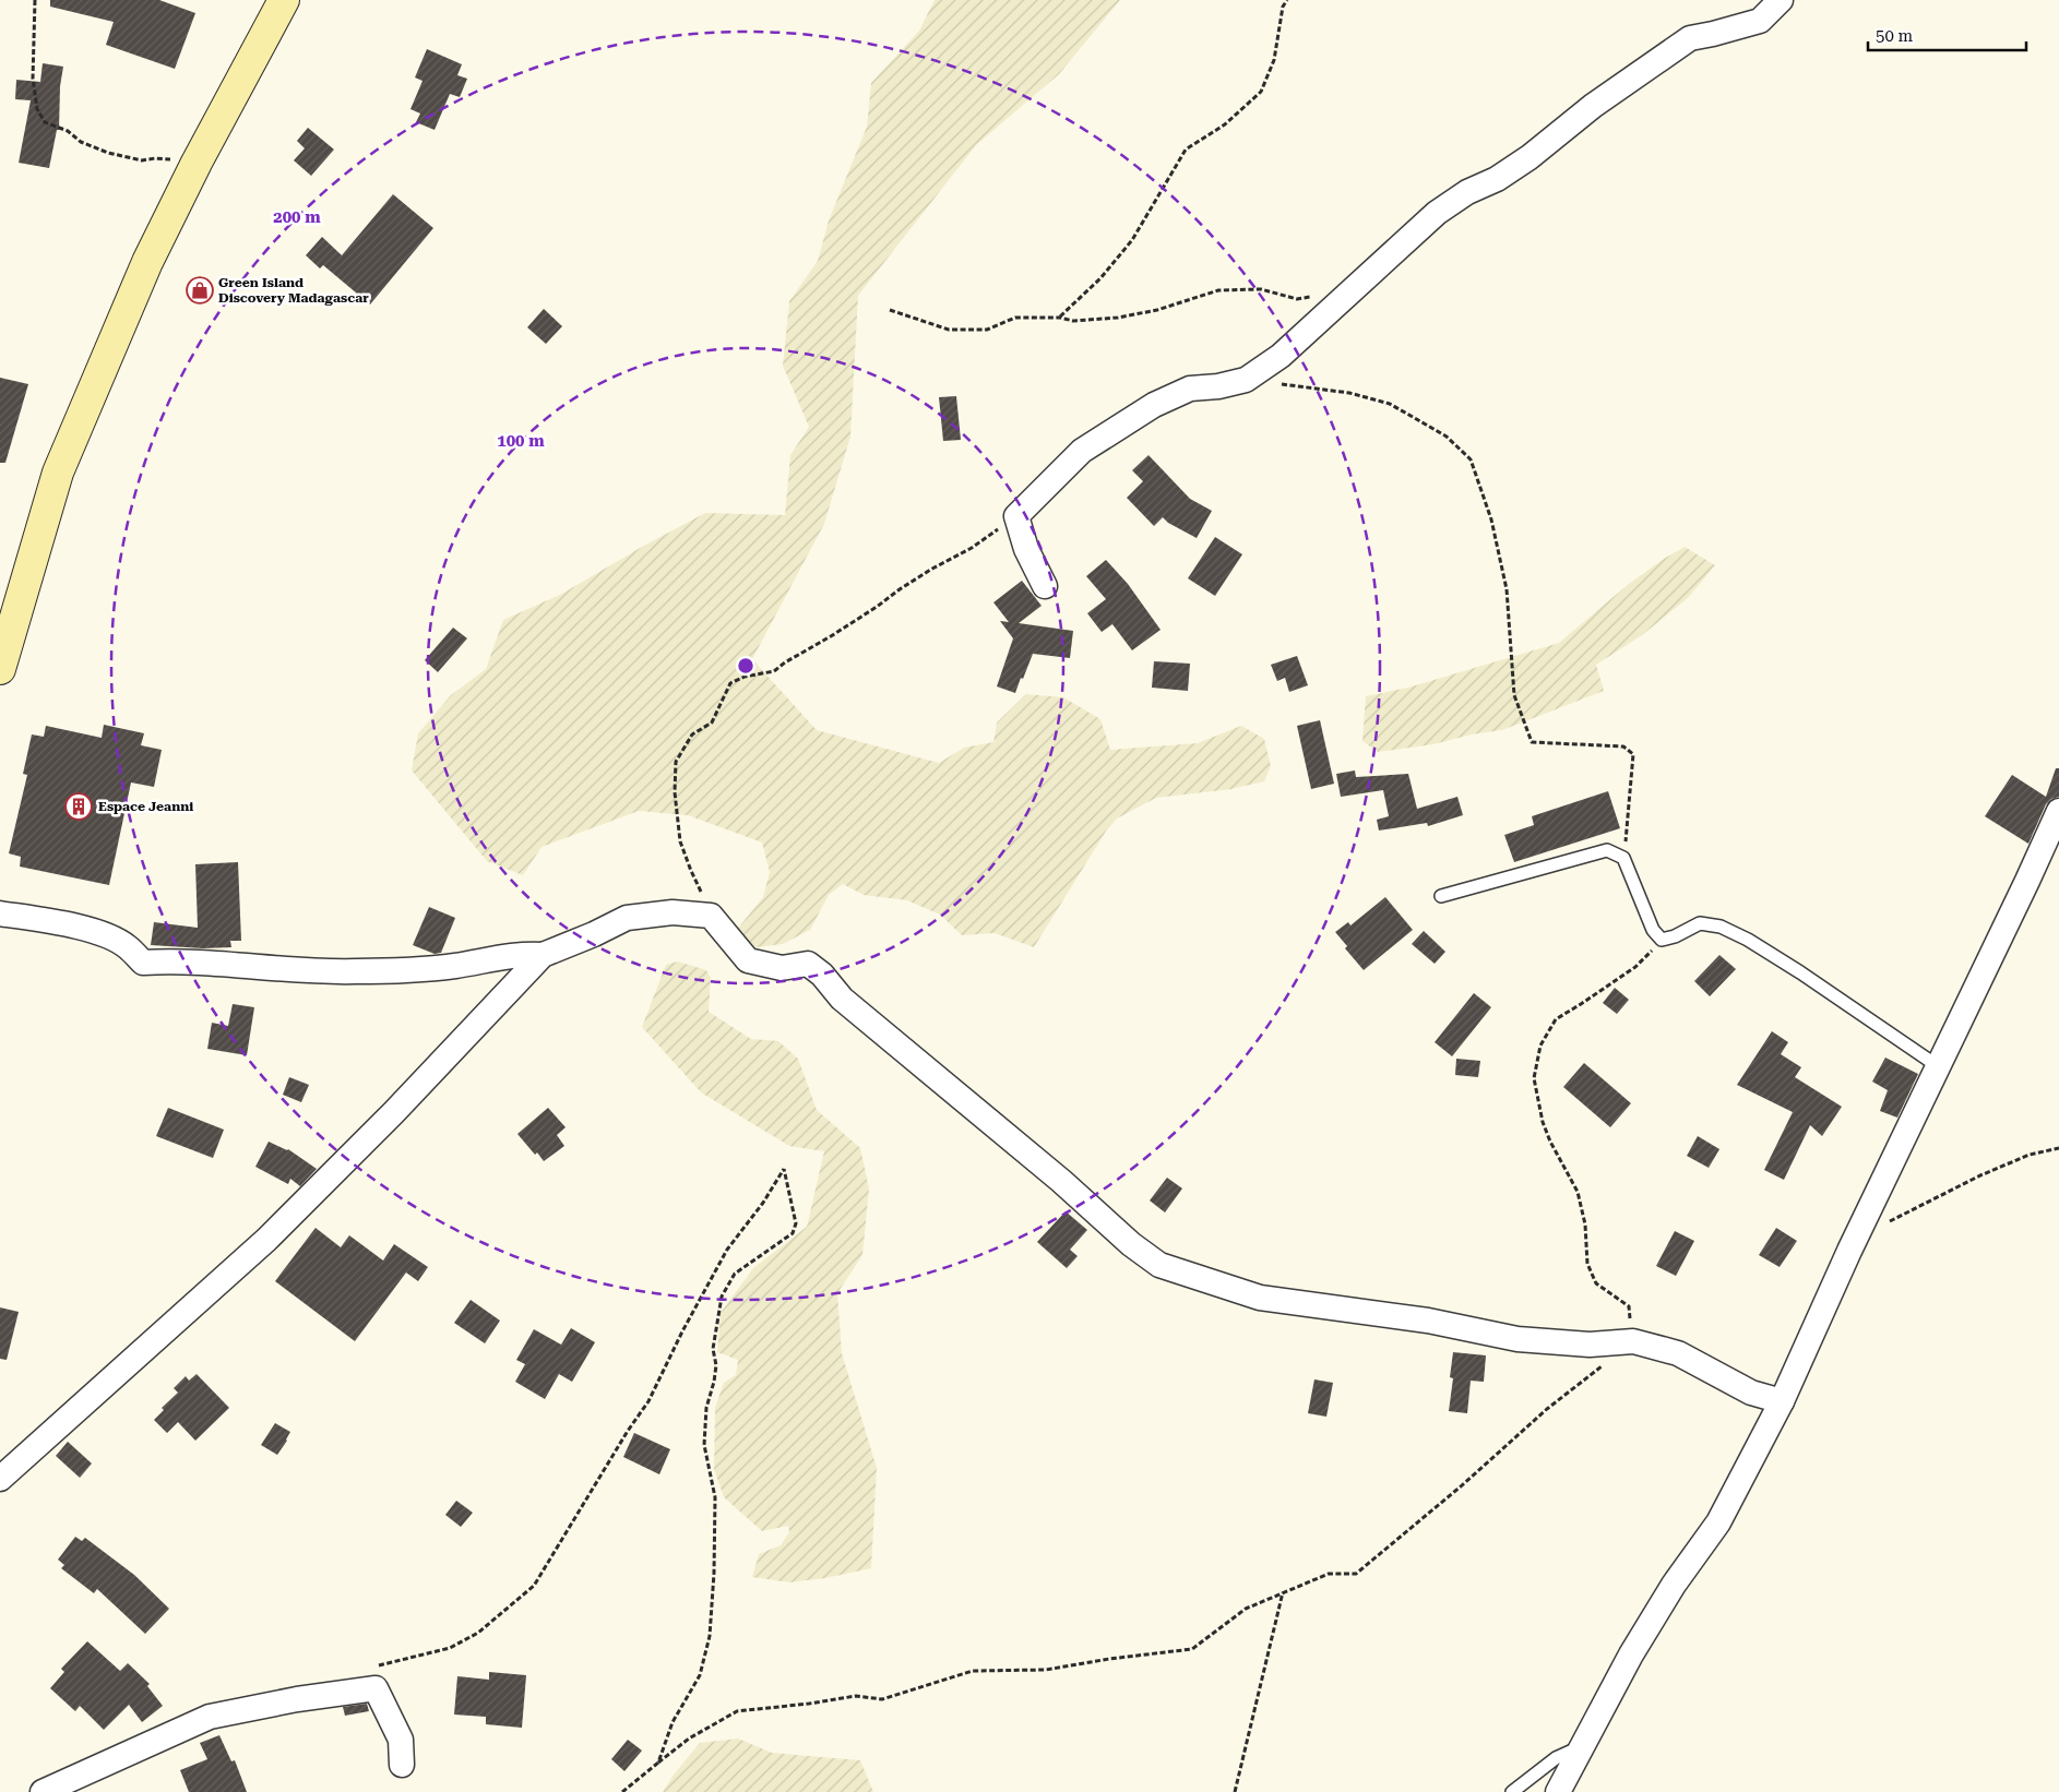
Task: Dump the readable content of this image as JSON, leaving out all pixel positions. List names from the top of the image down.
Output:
{
  "places": {
    "shop": ["Green Island Discovery Madagascar"],
    "building": ["Espace Jeanni"]
  },
  "scale_bar": "50 m",
  "rings": ["200 m", "100 m"]
}
